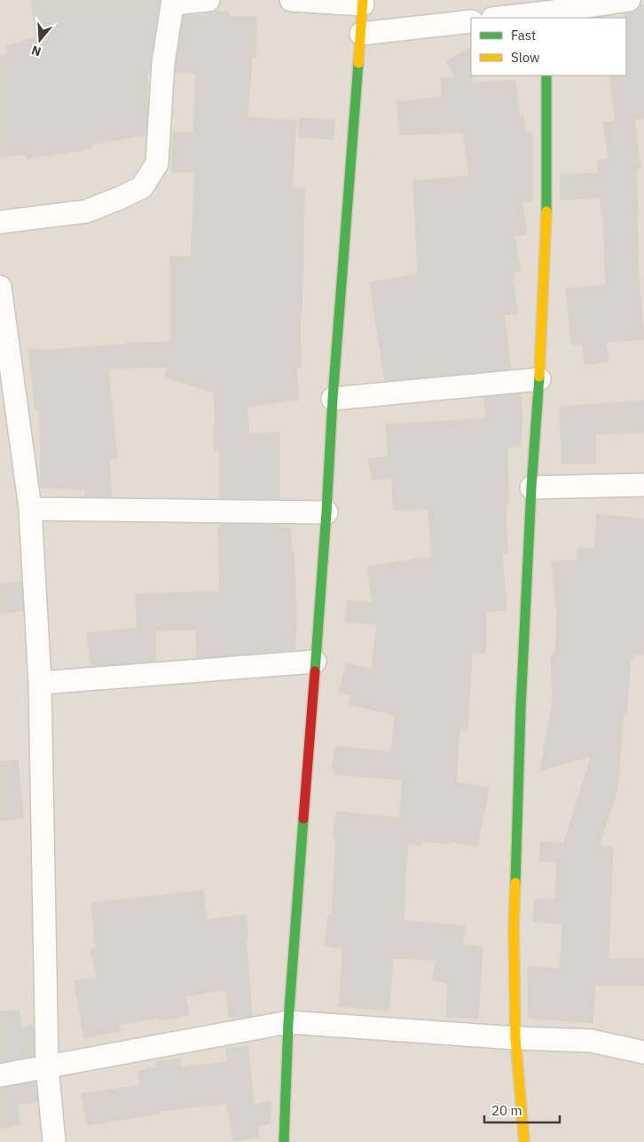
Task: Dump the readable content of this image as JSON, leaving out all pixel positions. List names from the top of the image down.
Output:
{
  "legend": ["Fast", "Slow"],
  "scale_bar": "20 m",
  "north": "bottom"
}
